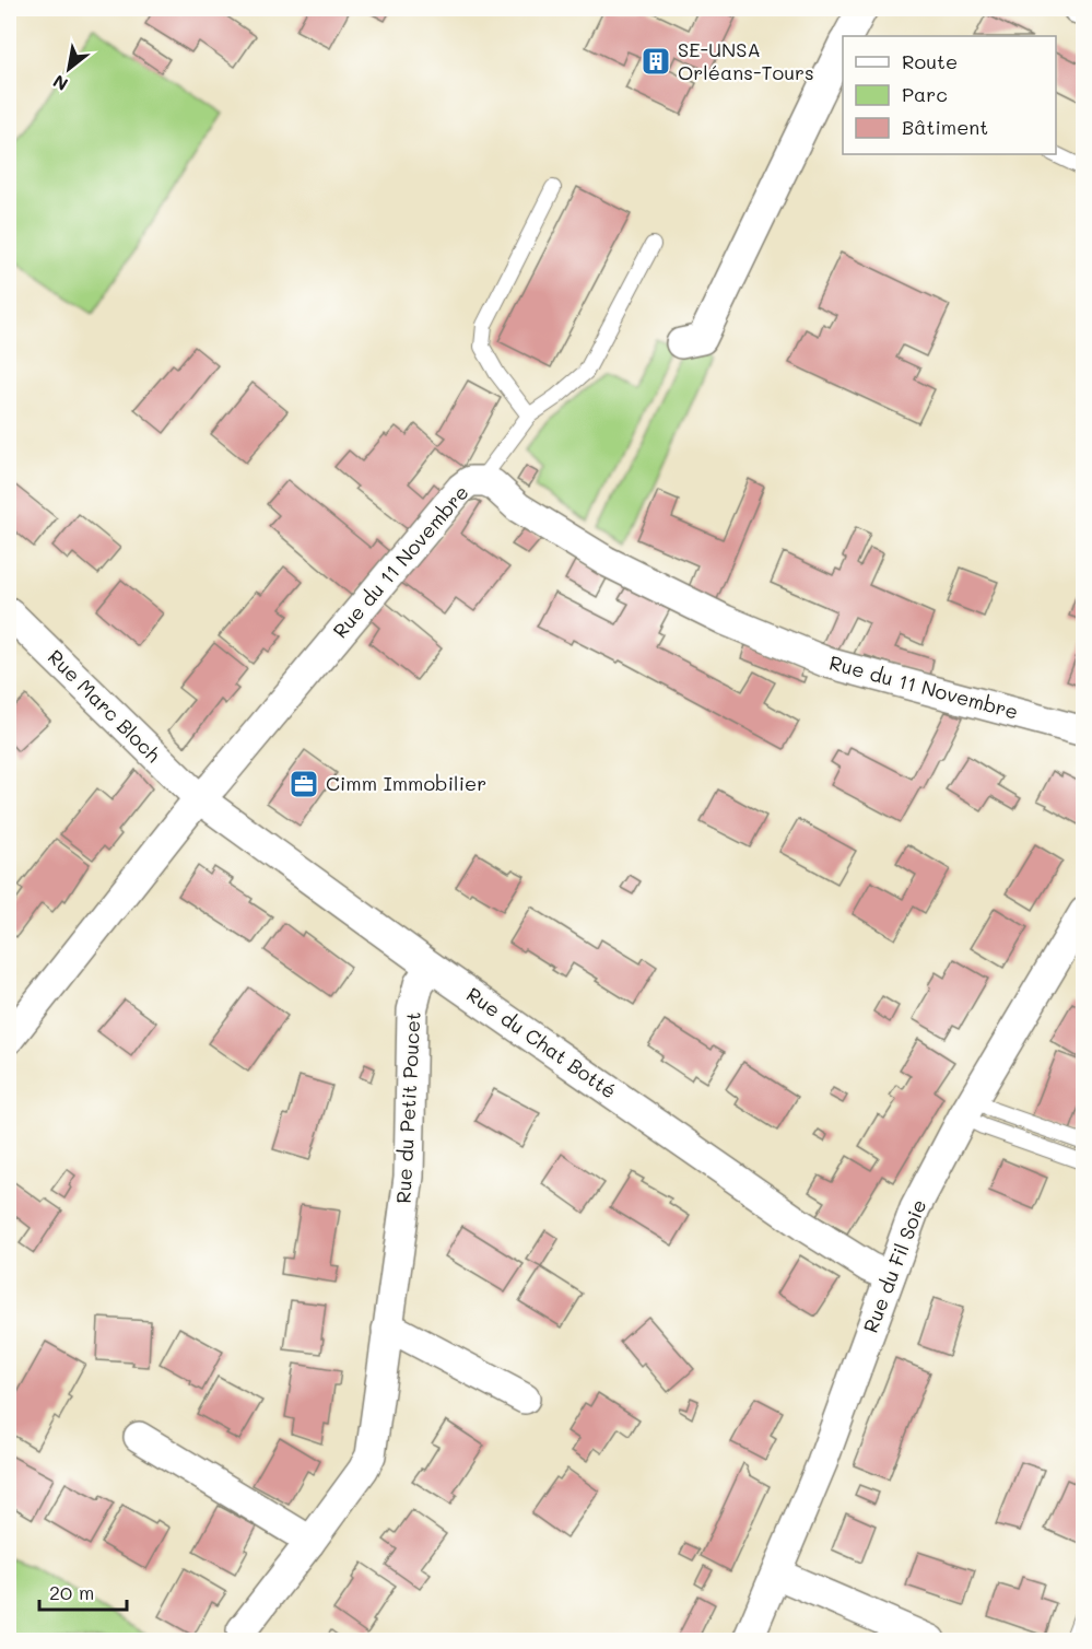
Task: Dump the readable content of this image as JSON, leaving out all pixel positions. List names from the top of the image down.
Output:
{
  "streets": {
    "street": [
      "Rue du 11 Novembre",
      "Rue Marc Bloch",
      "Rue du Chat Botté",
      "Rue du Petit Poucet",
      "Rue du Fil Soie"
    ]
  },
  "crossings": [
    ["Rue du 11 Novembre", "Rue Marc Bloch"],
    ["Rue du 11 Novembre", "Rue du Chat Botté"],
    ["Rue Marc Bloch", "Rue du Chat Botté"],
    ["Rue du Chat Botté", "Rue du Petit Poucet"],
    ["Rue du Chat Botté", "Rue du Fil Soie"]
  ],
  "places": {
    "building": ["SE-UNSA Orléans-Tours"],
    "office": ["Cimm Immobilier"]
  },
  "legend": ["Route", "Parc", "Bâtiment"],
  "scale_bar": "20 m",
  "north": "bottom left"
}
